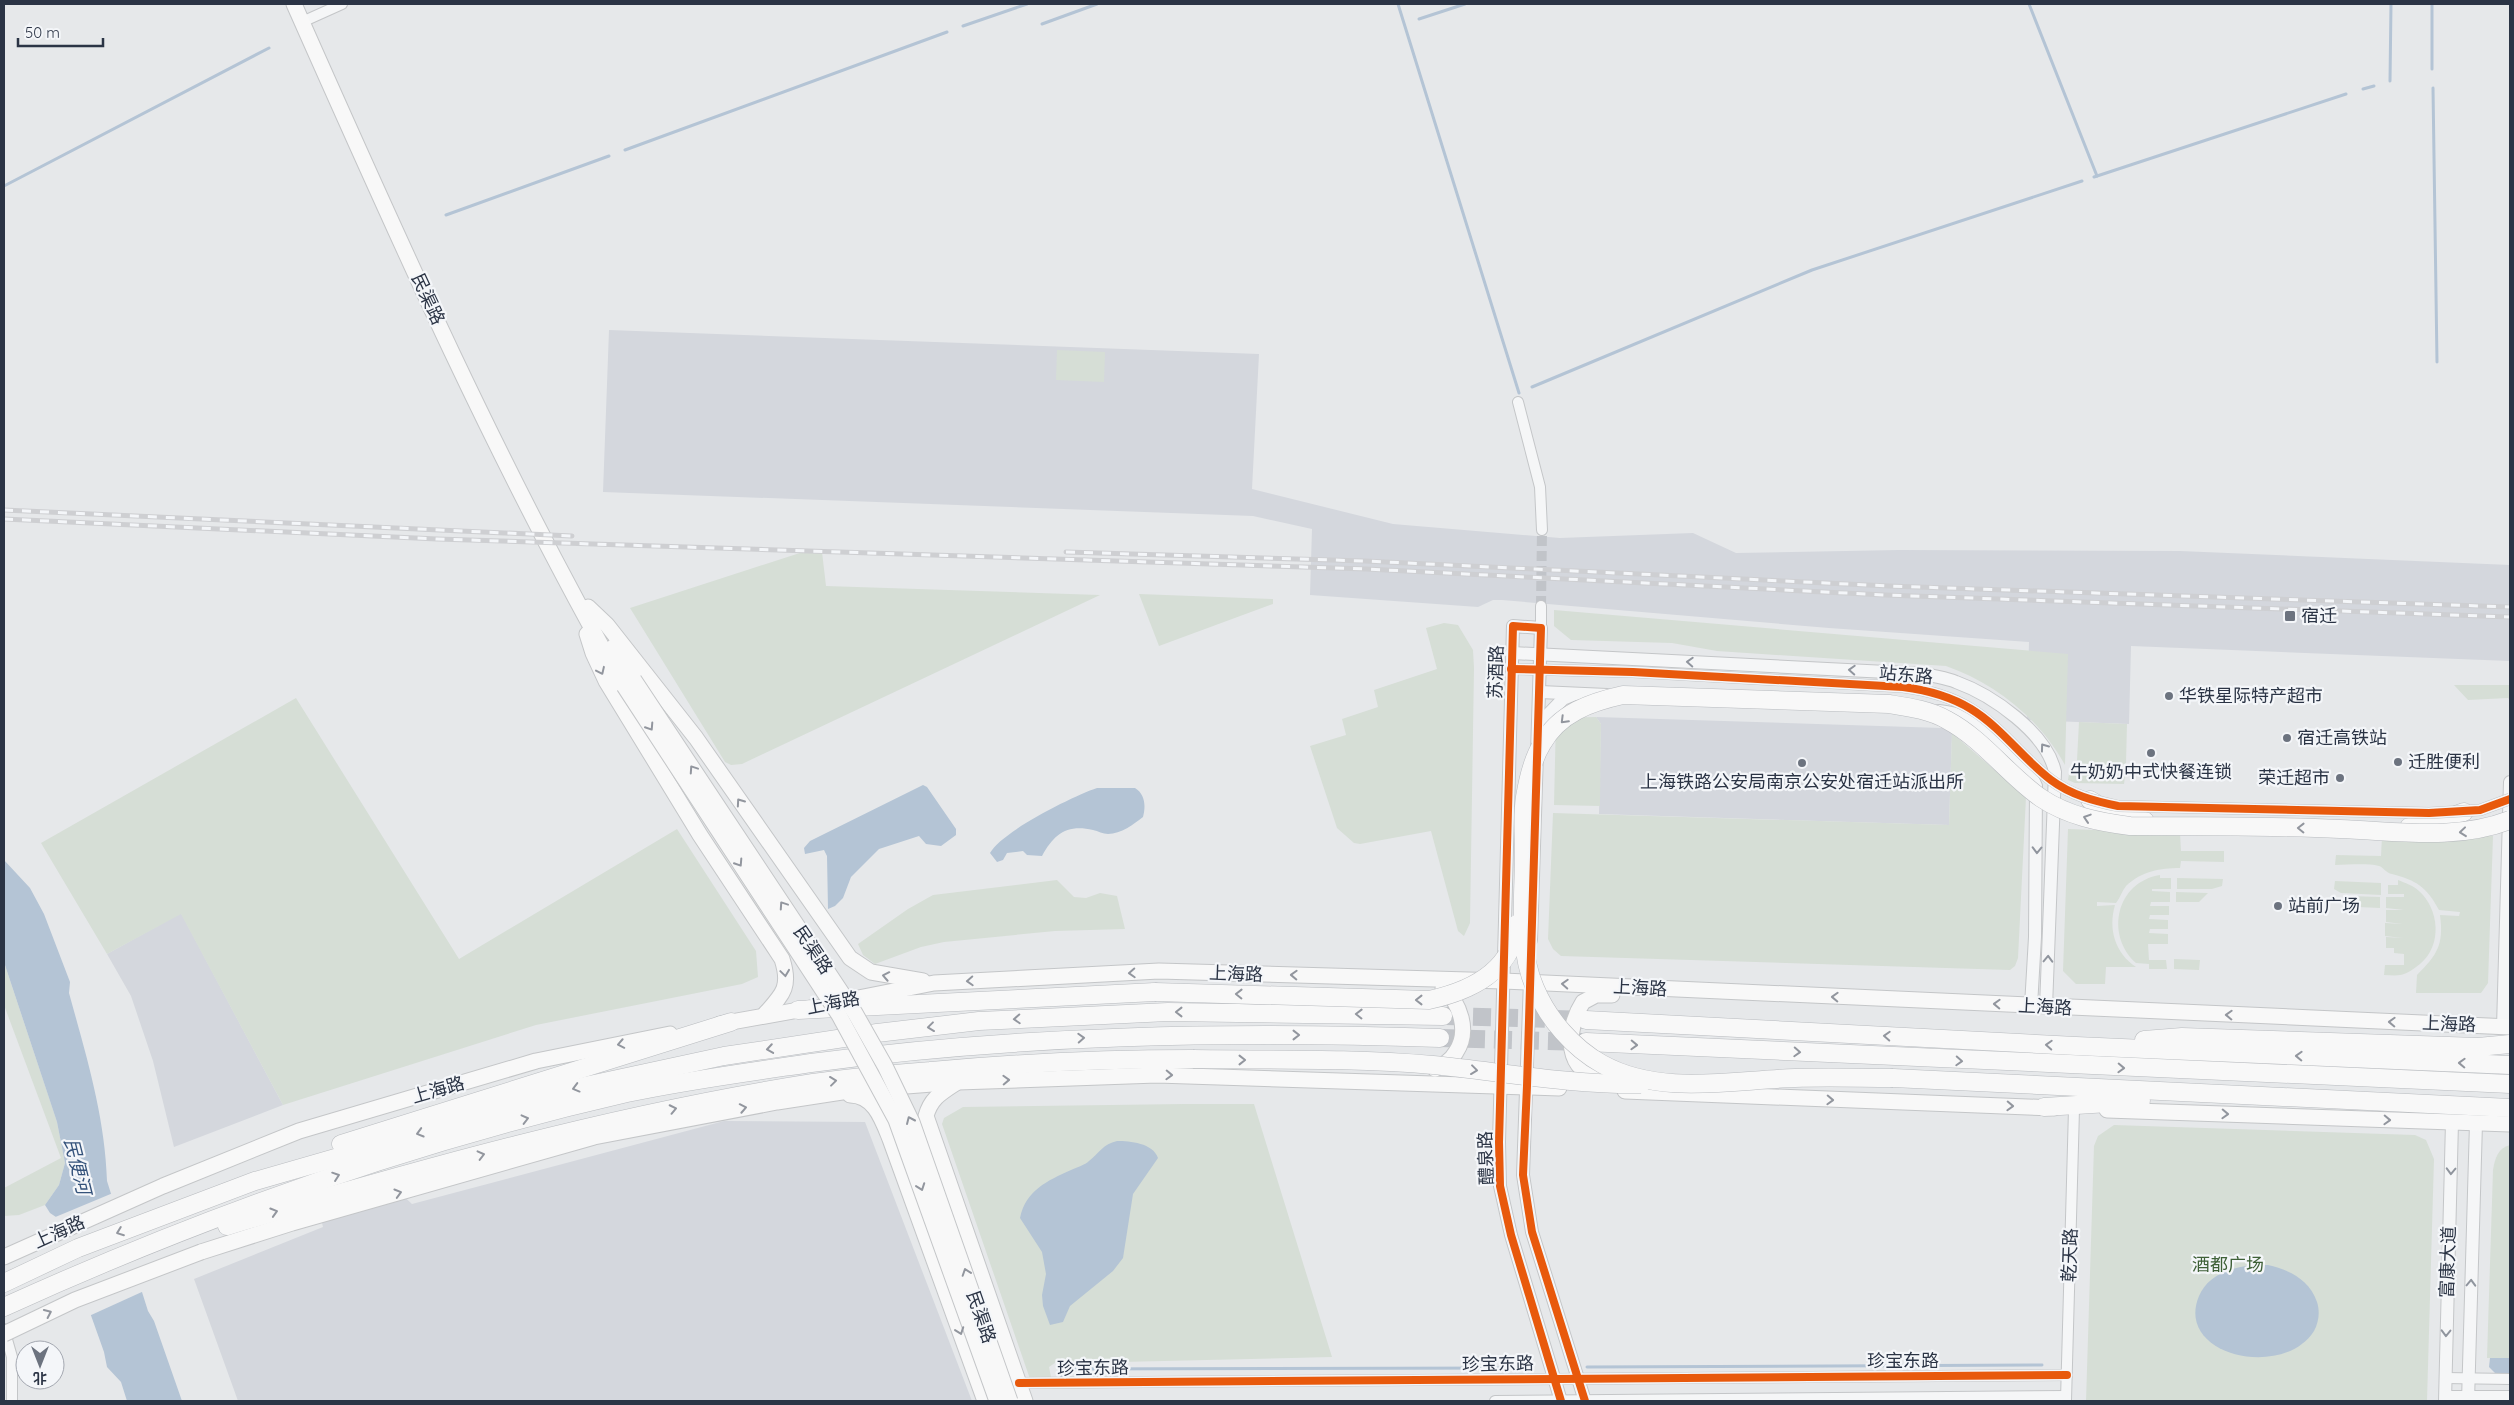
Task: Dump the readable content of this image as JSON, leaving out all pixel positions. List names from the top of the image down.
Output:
{
  "streets": {
    "highway": ["上海路"],
    "main road": ["民渠路"],
    "street": [
      "苏酒路",
      "站东路",
      "醴泉路",
      "乾天路",
      "富康大道",
      "珍宝东路"
    ]
  },
  "crossings": [
    ["苏酒路", "站东路"],
    ["苏酒路", "上海路"],
    ["苏酒路", "醴泉路"],
    ["站东路", "上海路"],
    ["醴泉路", "珍宝东路"],
    ["乾天路", "珍宝东路"]
  ],
  "water": ["民便河"],
  "parks": ["酒都广场"],
  "places": {
    "transit": ["宿迁"],
    "other": [
      "华铁星际特产超市",
      "宿迁高铁站",
      "牛奶奶中式快餐连锁",
      "迁胜便利",
      "上海铁路公安局南京公安处宿迁站派出所",
      "荣迁超市",
      "站前广场"
    ]
  },
  "scale_bar": "50 m",
  "north": "bottom"
}
